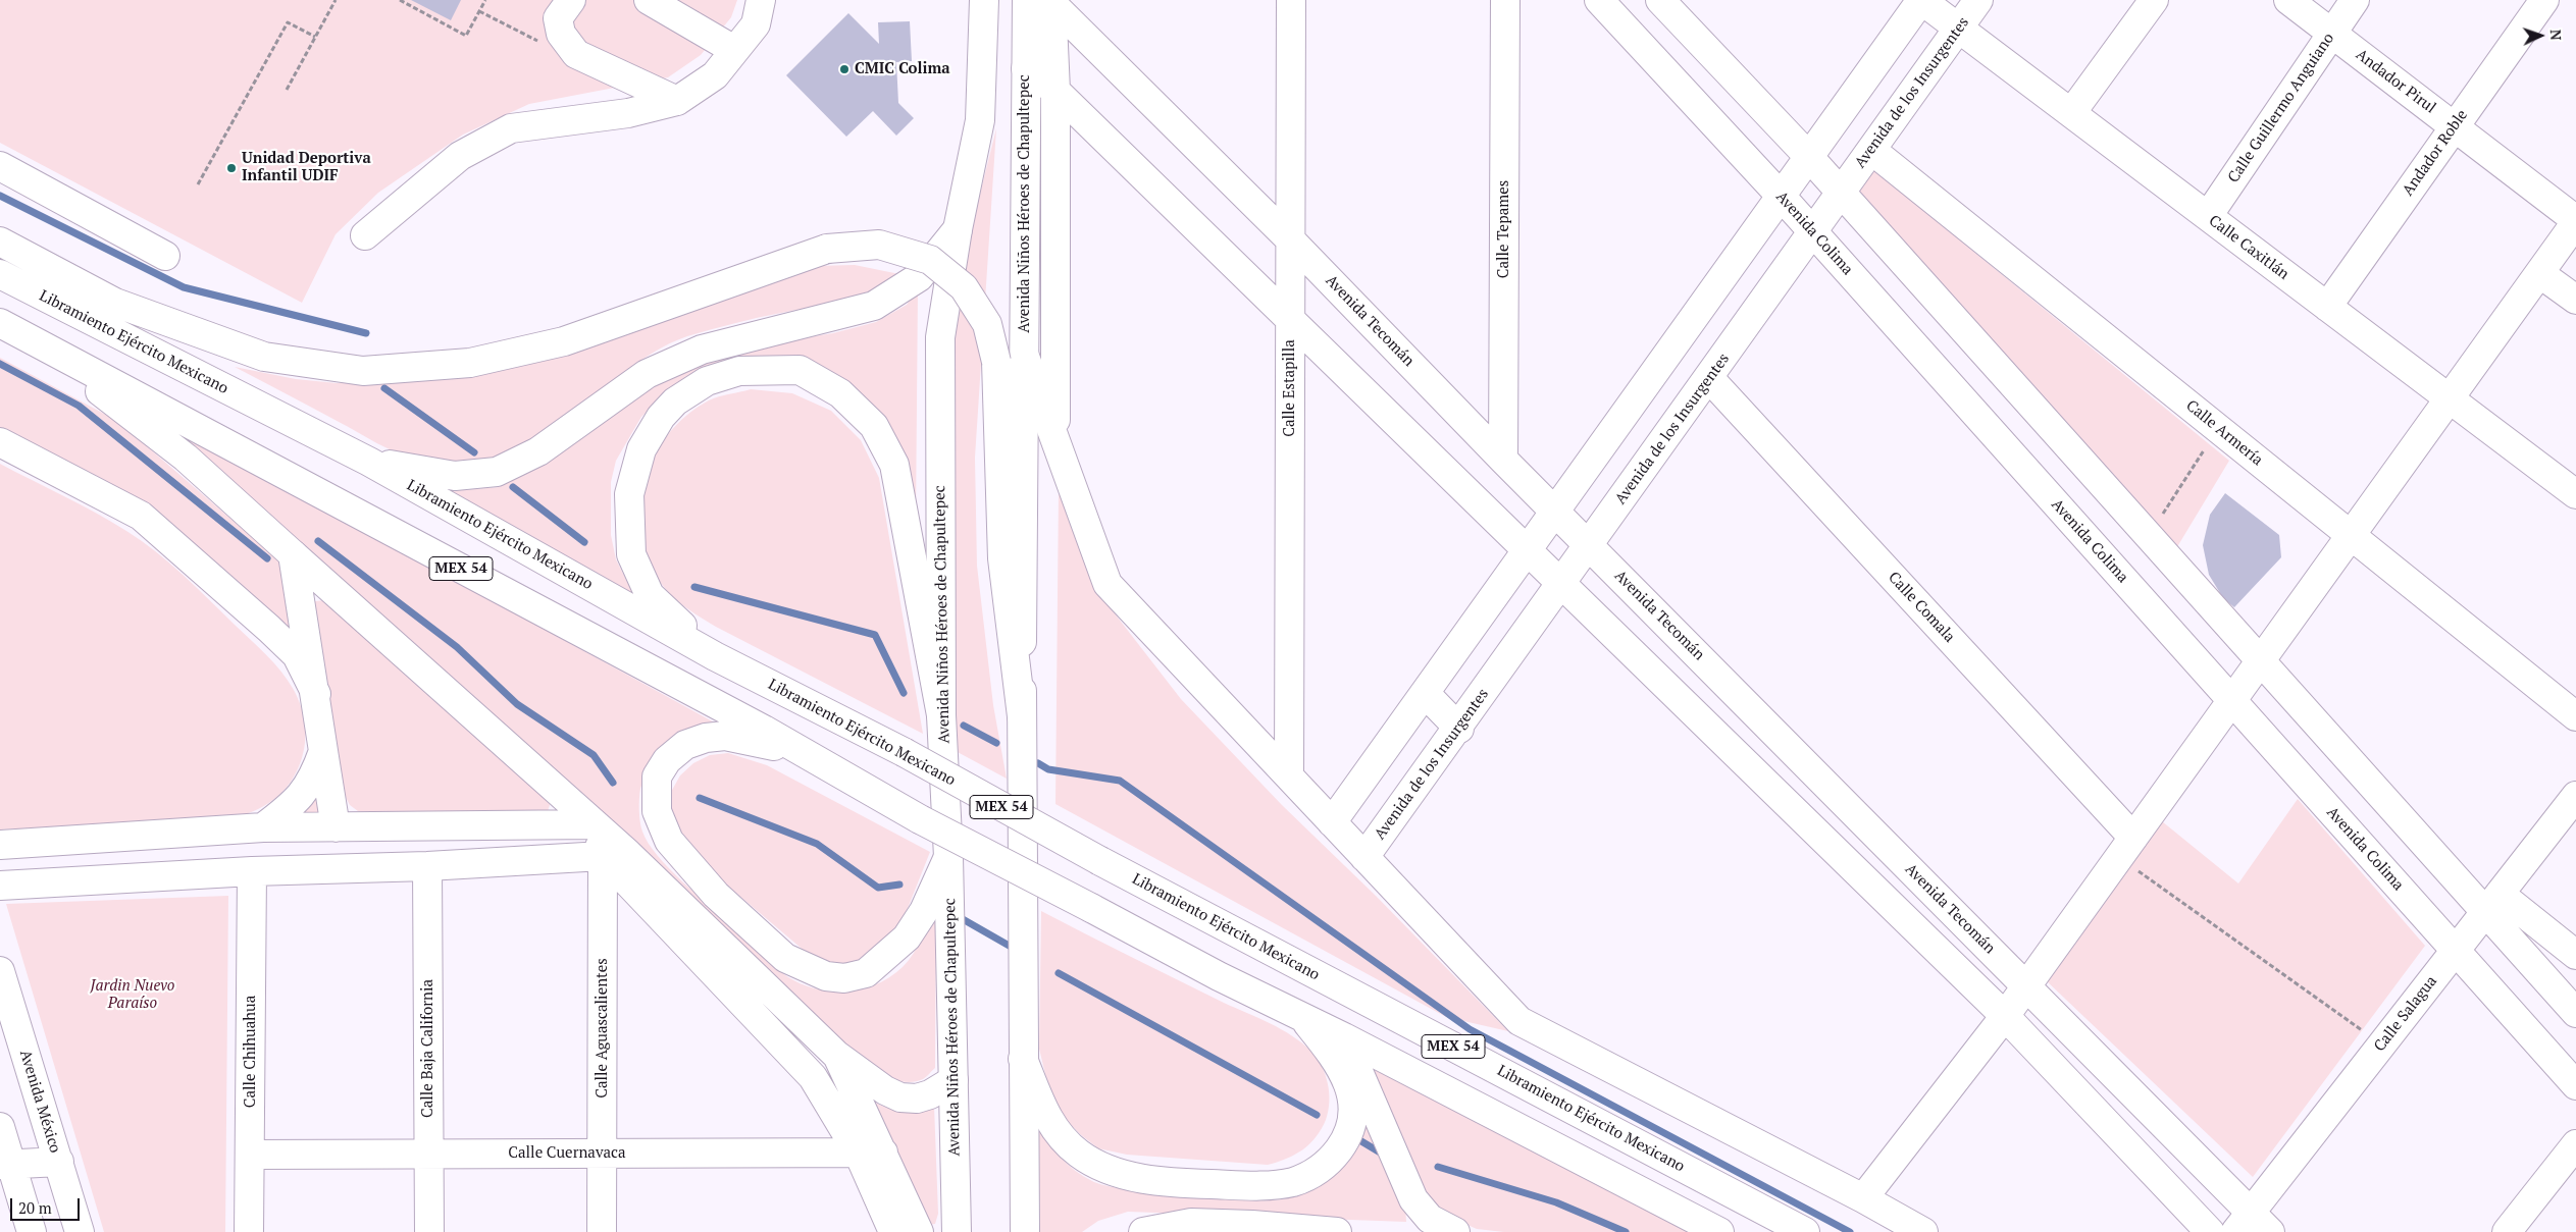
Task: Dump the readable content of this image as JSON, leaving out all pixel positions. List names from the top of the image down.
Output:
{
  "streets": {
    "main road": [
      "Andador Pirul",
      "Avenida de los Insurgentes",
      "Calle Guillermo Anguiano",
      "Andador Roble",
      "Avenida Niños Héroes de Chapultepec",
      "Calle Tepames",
      "Avenida Colima",
      "Calle Caxitlán",
      "Avenida Tecomán",
      "Libramiento Ejército Mexicano",
      "Calle Estapilla",
      "Calle Armería",
      "MEX 54",
      "Calle Comala",
      "Calle Salagua",
      "Calle Aguascalientes",
      "Calle Baja California",
      "Calle Chihuahua",
      "Avenida México",
      "Calle Cuernavaca"
    ]
  },
  "crossings": [
    ["Andador Pirul", "Calle Guillermo Anguiano"],
    ["Andador Pirul", "Andador Roble"],
    ["Avenida de los Insurgentes", "Avenida Colima"],
    ["Avenida de los Insurgentes", "Calle Caxitlán"],
    ["Avenida de los Insurgentes", "Avenida Tecomán"],
    ["Avenida de los Insurgentes", "Calle Armería"],
    ["Avenida de los Insurgentes", "Calle Comala"],
    ["Calle Guillermo Anguiano", "Calle Caxitlán"],
    ["Andador Roble", "Calle Caxitlán"],
    ["Avenida Niños Héroes de Chapultepec", "Avenida Tecomán"],
    ["Calle Tepames", "Avenida Tecomán"],
    ["Avenida Colima", "Calle Salagua"],
    ["Avenida Tecomán", "Calle Estapilla"],
    ["Avenida Tecomán", "Calle Salagua"],
    ["Calle Aguascalientes", "Calle Cuernavaca"],
    ["Calle Baja California", "Calle Cuernavaca"],
    ["Calle Chihuahua", "Calle Cuernavaca"]
  ],
  "parks": ["Jardin Nuevo Paraíso"],
  "places": ["CMIC Colima", "Unidad Deportiva Infantil UDIF"],
  "scale_bar": "20 m",
  "north": "right"
}
